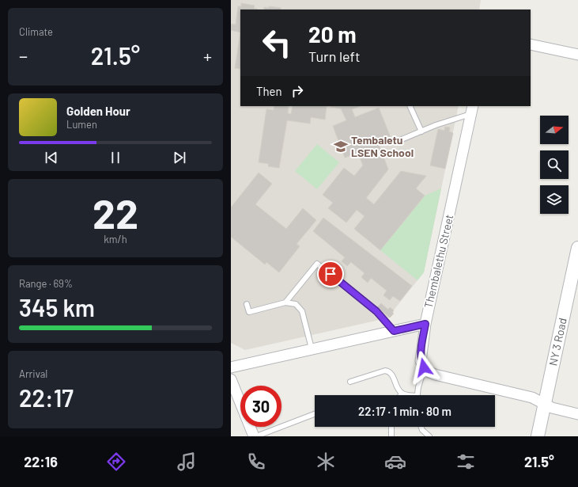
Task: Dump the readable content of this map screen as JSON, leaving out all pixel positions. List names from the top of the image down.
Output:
{
  "streets": {
    "street": ["Thembalethu Street", "NY 3 Road"]
  },
  "places": {
    "school or university": ["Tembaletu LSEN School"]
  },
  "north": "right",
  "page": {
    "tile": [
      "Climate",
      ["22", "km/h"],
      ["Range · 69%", "345 km"],
      ["Arrival", "22:17"]
    ],
    "turn": ["20 m", "Turn left"],
    "heat": ["−", "21.5°", "+"],
    "then": "Then",
    "song": ["Golden Hour", "Lumen"],
    "limit": "30",
    "trip": "22:17 · 1 min · 80 m",
    "tabs": ["22:16", "21.5°"]
  }
}
